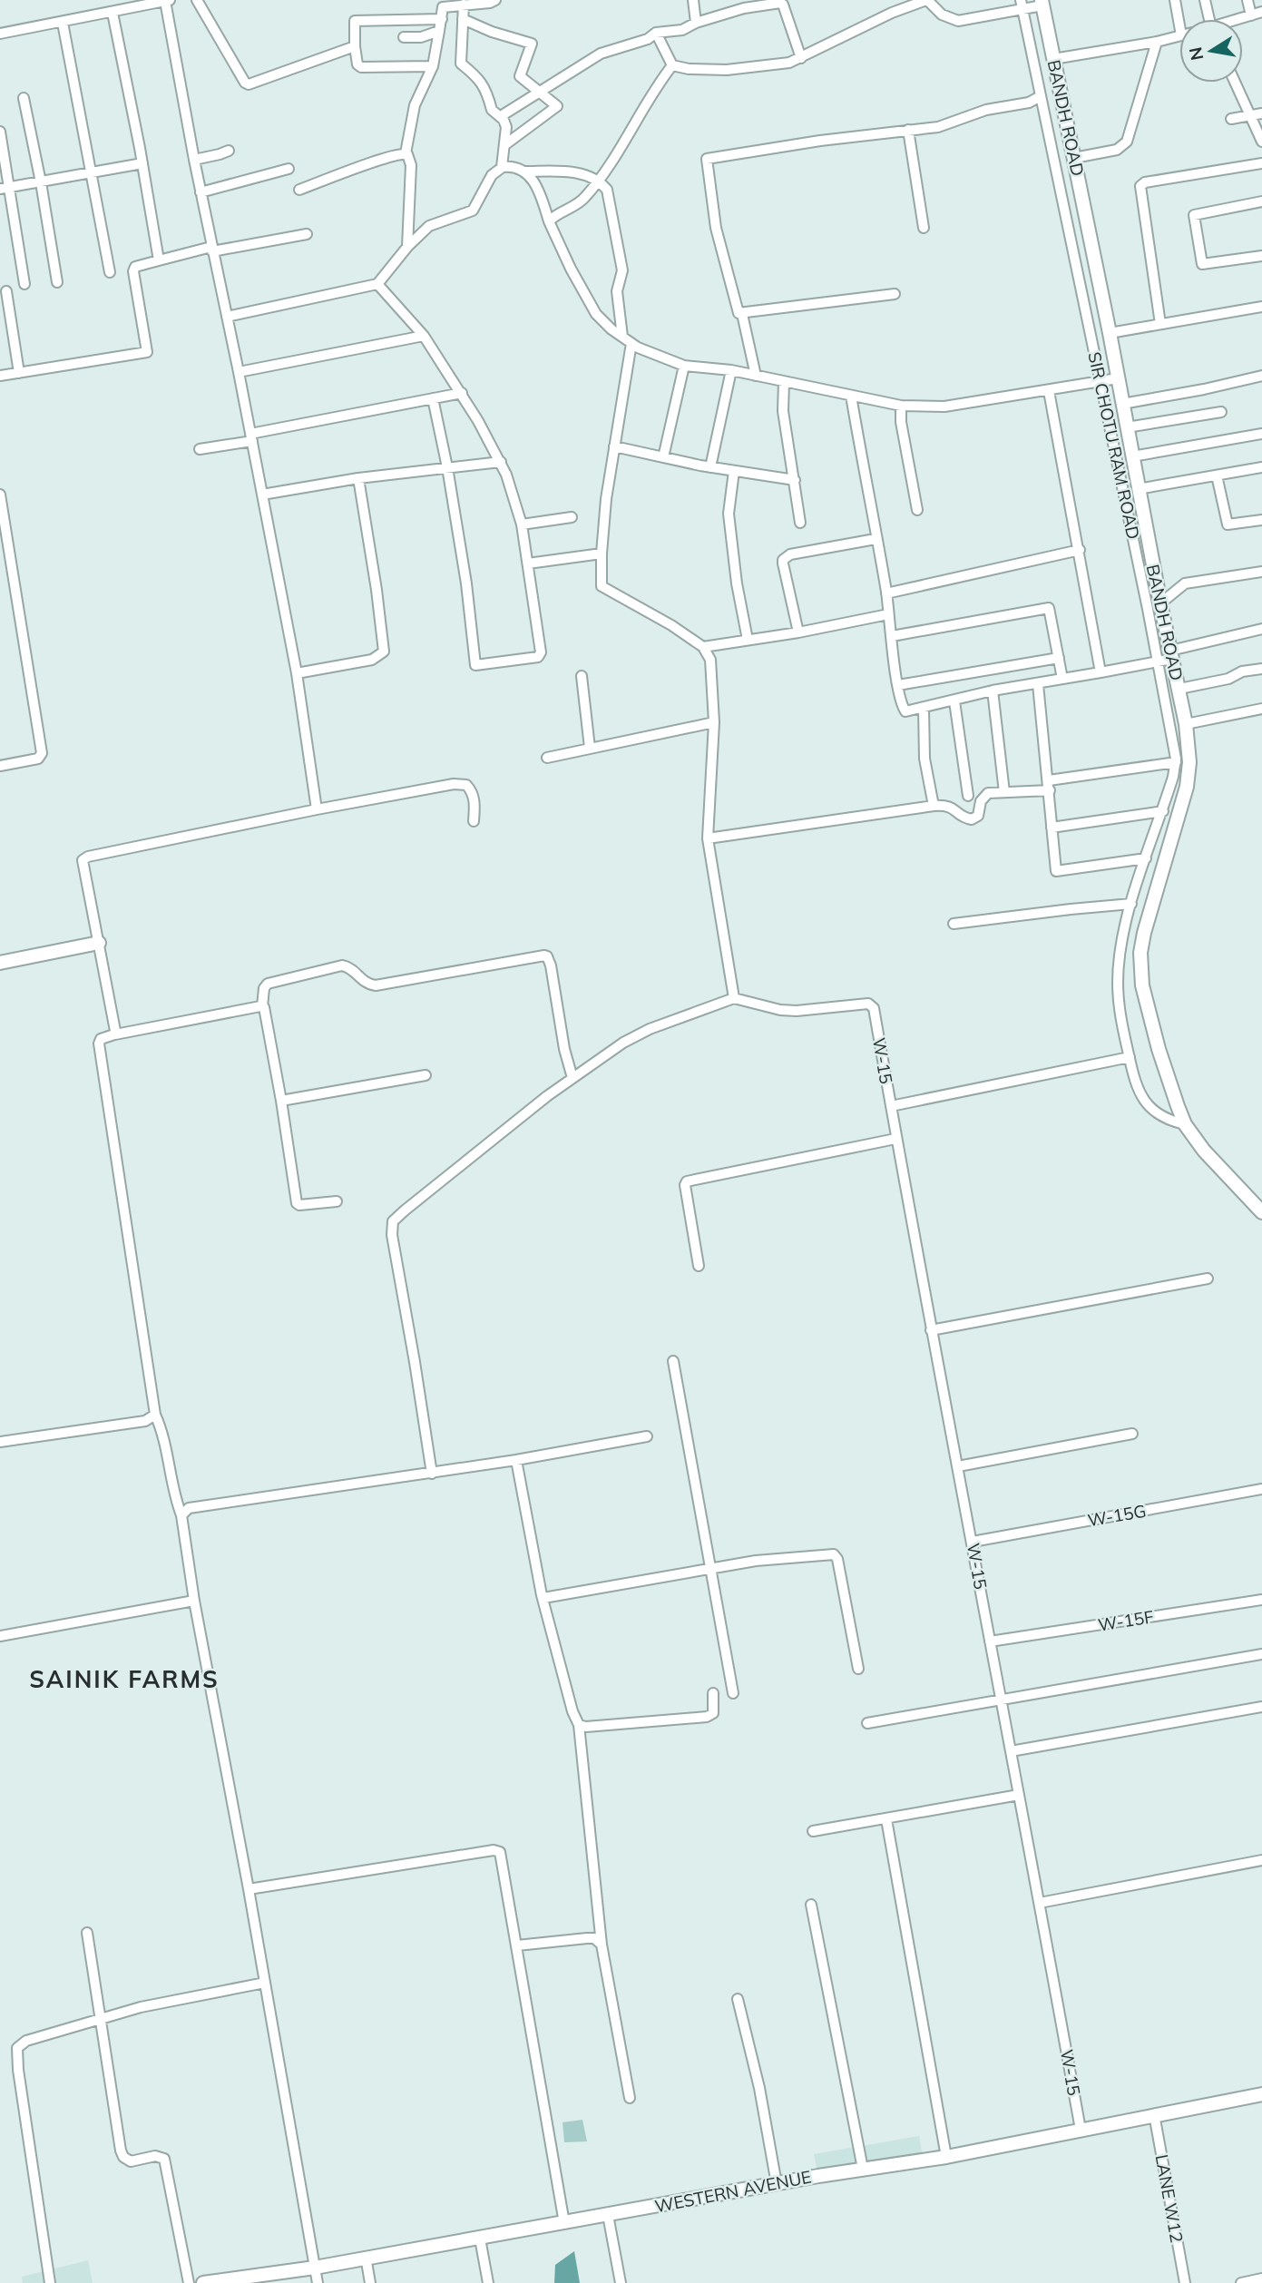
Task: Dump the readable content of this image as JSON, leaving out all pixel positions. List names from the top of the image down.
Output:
{
  "streets": {
    "street": [
      "BANDH ROAD",
      "SIR CHOTU RAM ROAD",
      "W-15",
      "W-15G",
      "W-15F",
      "WESTERN AVENUE",
      "LANE W12"
    ]
  },
  "crossings": [
    ["BANDH ROAD", "SIR CHOTU RAM ROAD"],
    ["W-15", "W-15G"],
    ["W-15", "W-15F"],
    ["W-15", "WESTERN AVENUE"],
    ["WESTERN AVENUE", "LANE W12"]
  ],
  "districts": ["SAINIK FARMS"],
  "north": "left"
}
